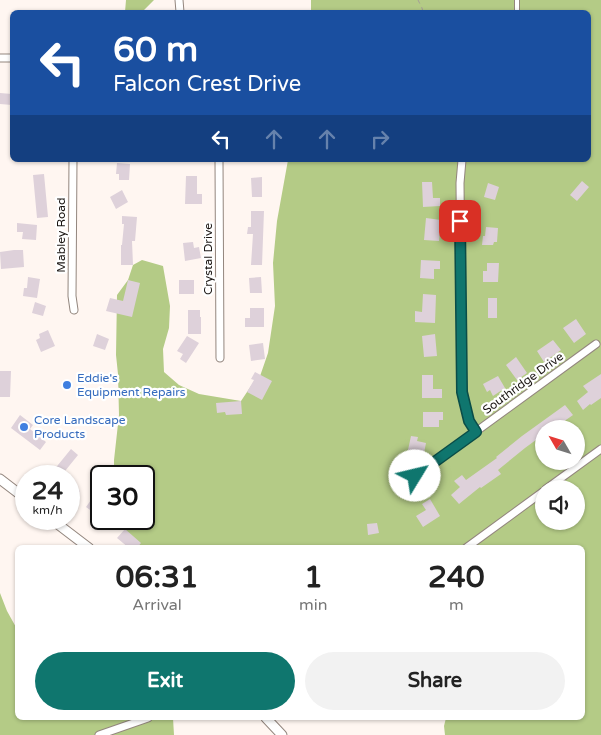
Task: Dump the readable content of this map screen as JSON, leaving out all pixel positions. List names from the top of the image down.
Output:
{
  "streets": {
    "street": ["Mabley Road", "Crystal Drive", "Southridge Drive"]
  },
  "places": ["Eddie's Equipment Repairs", "Core Landscape Products"],
  "north": "top left",
  "page": {
    "turn": ["60 m", "Falcon Crest Drive"],
    "speed": "24 km/h",
    "limit": "30",
    "eta": [
      "06:31",
      "Arrival",
      "1",
      "min",
      "240",
      "m"
    ],
    "buttons": ["Exit", "Share"]
  }
}
